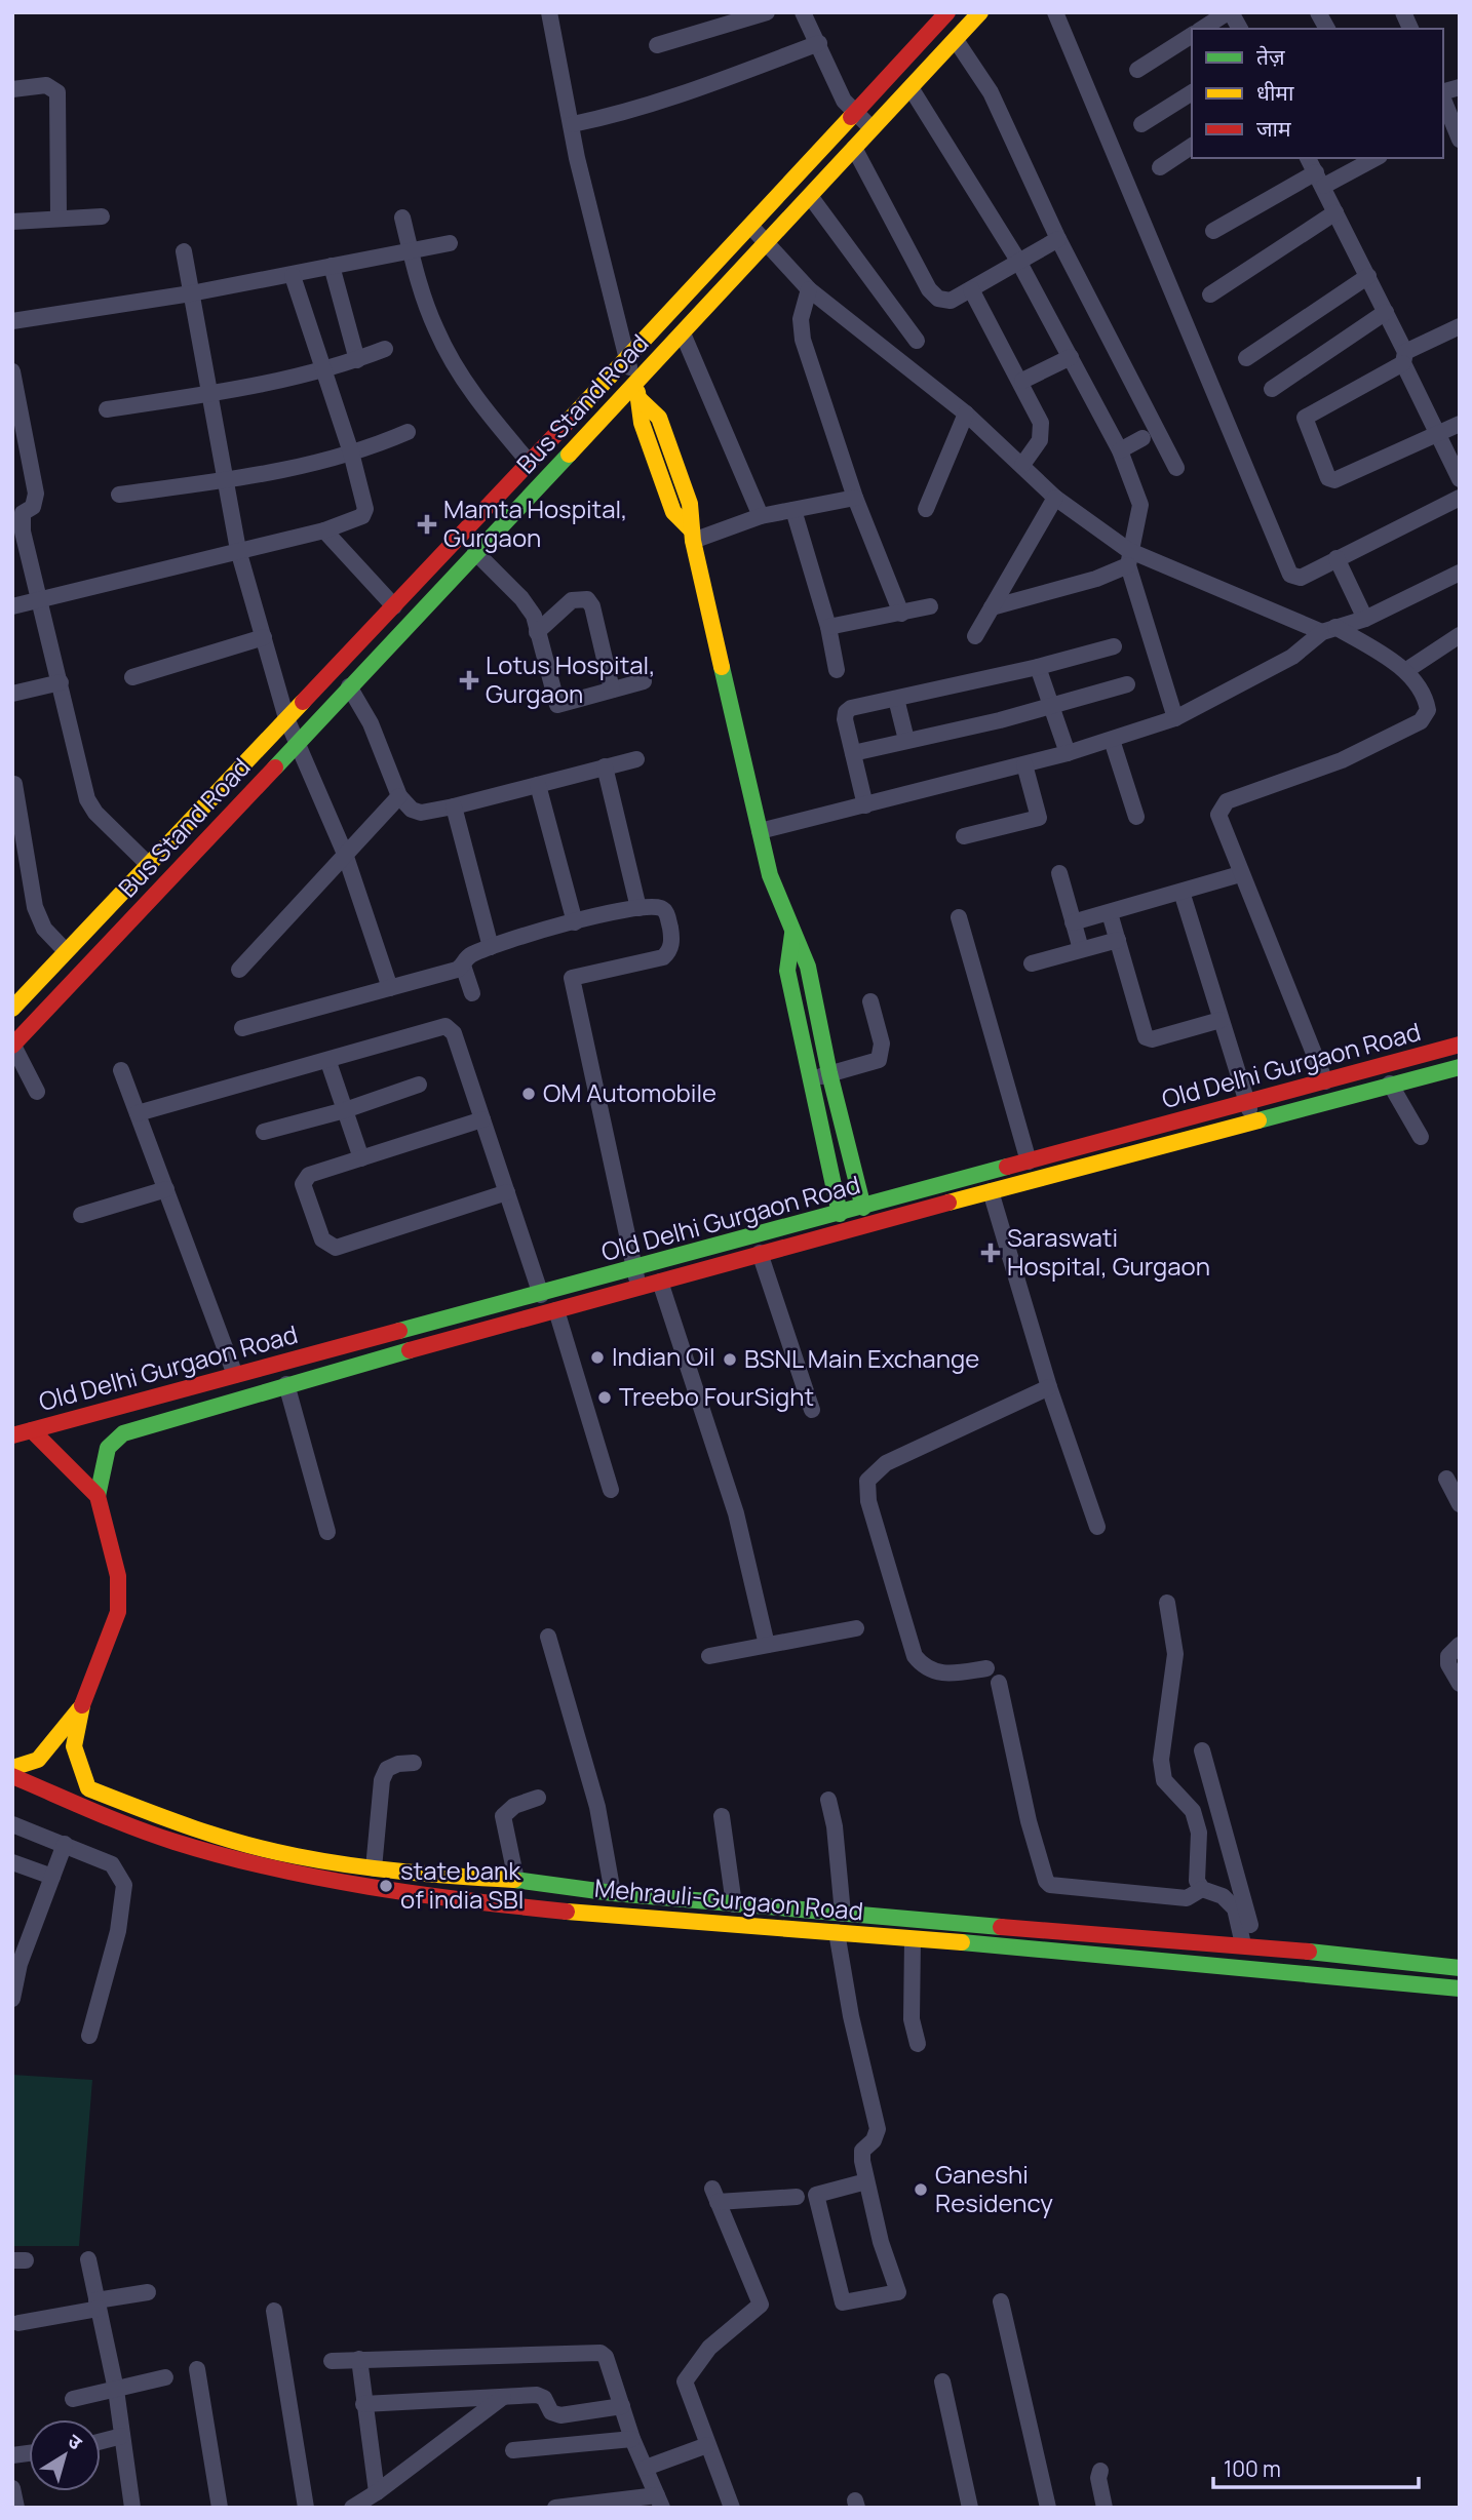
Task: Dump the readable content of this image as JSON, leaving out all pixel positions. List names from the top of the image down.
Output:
{
  "streets": {
    "main road": ["Bus Stand Road", "Old Delhi Gurgaon Road", "Mehrauli-Gurgaon Road"]
  },
  "places": {
    "health": ["Mamta Hospital, Gurgaon", "Lotus Hospital, Gurgaon", "Saraswati Hospital, Gurgaon"],
    "other": [
      "OM Automobile",
      "Indian Oil",
      "BSNL Main Exchange",
      "Treebo FourSight",
      "state bank of india SBI",
      "Ganeshi Residency"
    ]
  },
  "legend": ["तेज़", "धीमा", "जाम"],
  "scale_bar": "100 m",
  "north": "top right"
}
